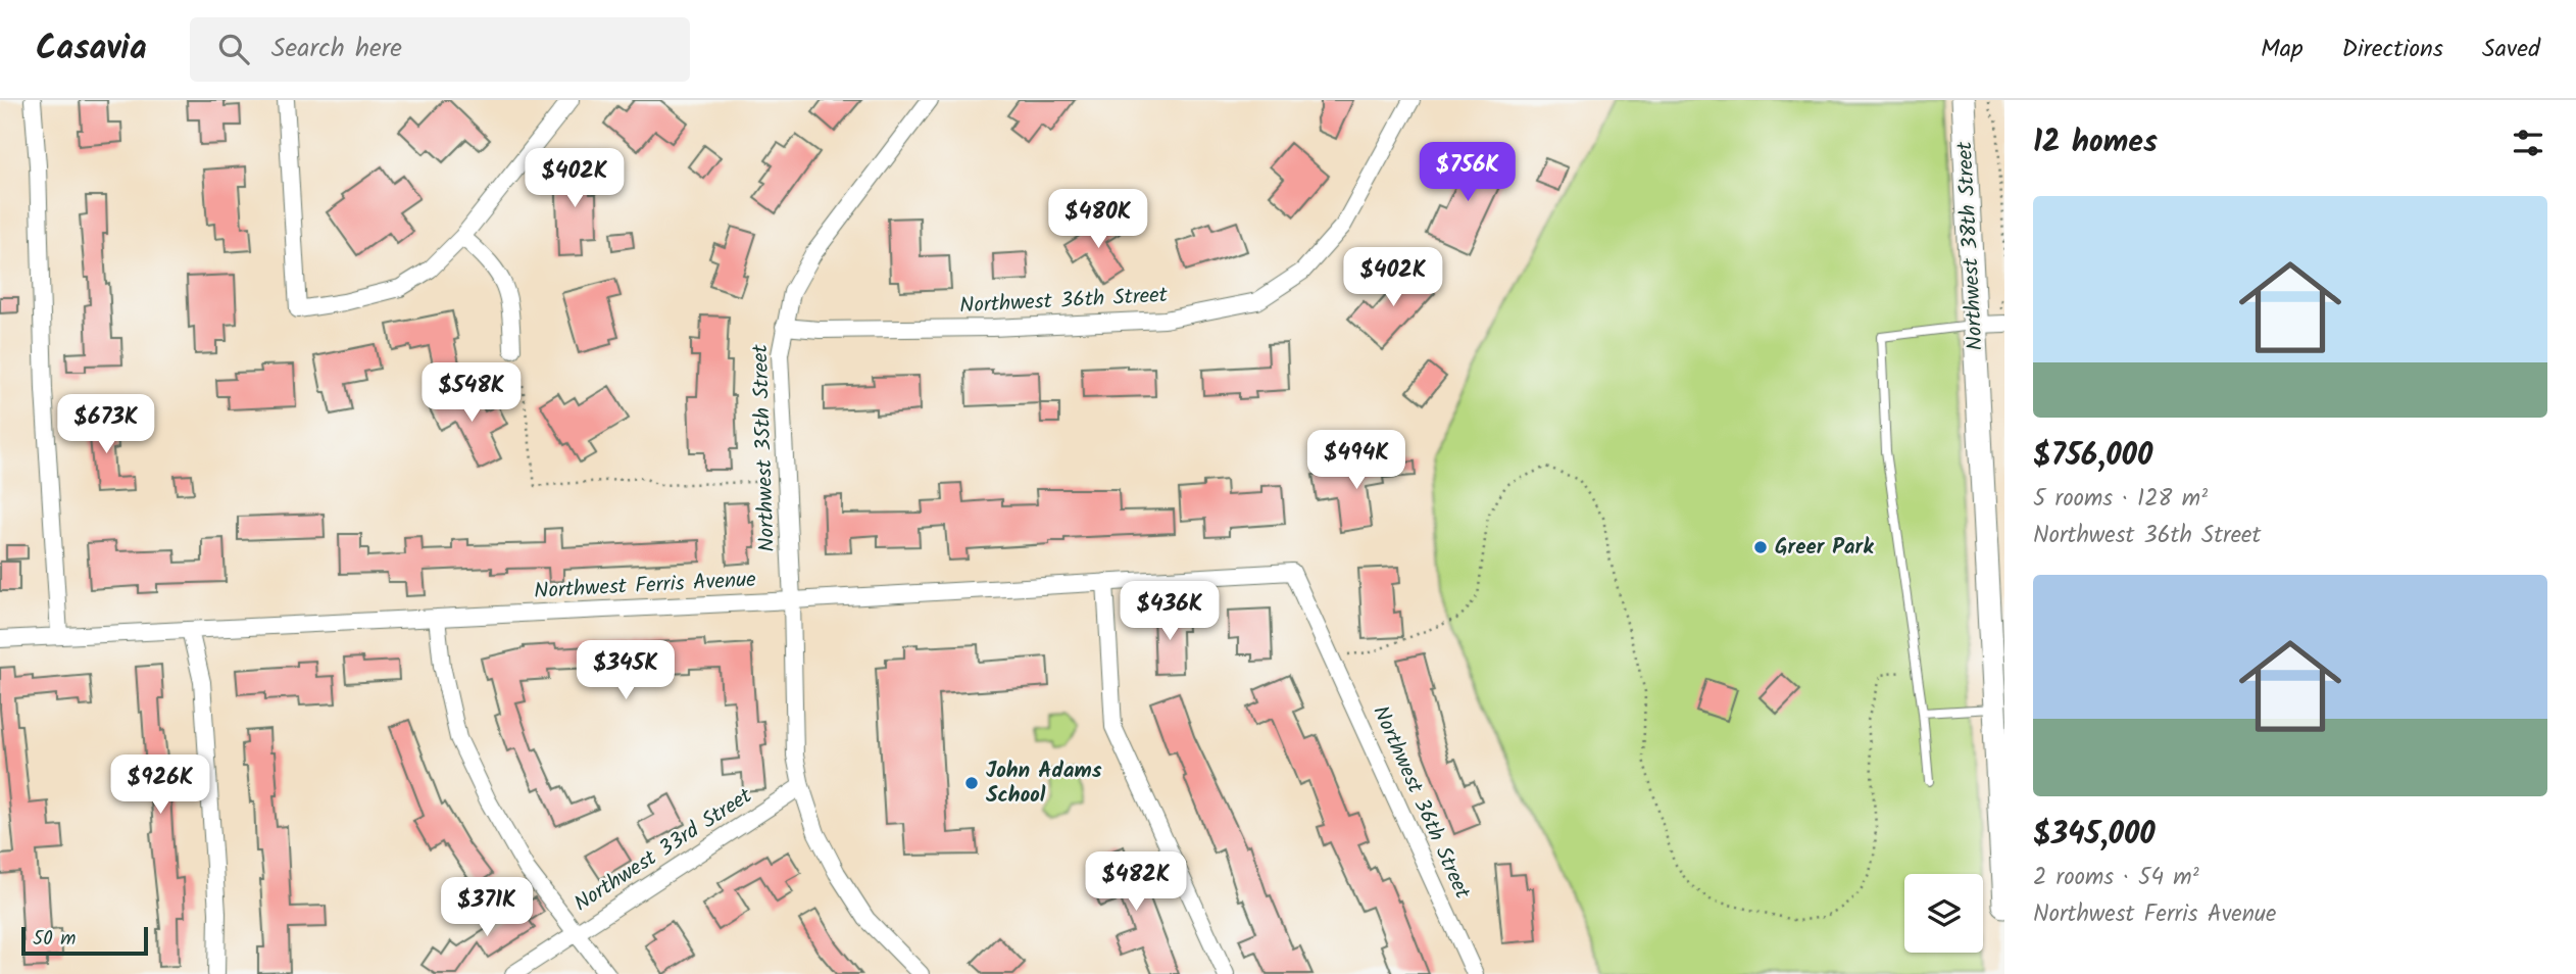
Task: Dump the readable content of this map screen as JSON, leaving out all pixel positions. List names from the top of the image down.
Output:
{
  "streets": {
    "main road": ["Northwest 38th Street"],
    "street": [
      "Northwest 36th Street",
      "Northwest 35th Street",
      "Northwest Ferris Avenue",
      "Northwest 33rd Street"
    ]
  },
  "crossings": [
    ["Northwest 36th Street", "Northwest 35th Street"],
    ["Northwest 36th Street", "Northwest Ferris Avenue"],
    ["Northwest 35th Street", "Northwest Ferris Avenue"],
    ["Northwest 35th Street", "Northwest 33rd Street"]
  ],
  "places": ["Greer Park", "John Adams School"],
  "scale_bar": "50 m",
  "page": {
    "header": "Casavia",
    "search": "Search here",
    "nav": ["Map", "Directions", "Saved"],
    "heading": "12 homes",
    "price": [
      "$756K",
      "$402K",
      "$480K",
      "$402K",
      "$548K",
      "$673K",
      "$494K",
      "$436K",
      "$345K",
      "$926K",
      "$482K",
      "$371K"
    ],
    "list": [
      {
        "name": "$756,000",
        "note": "5 rooms · 128 m² · Northwest 36th Street"
      },
      {
        "name": "$345,000",
        "note": "2 rooms · 54 m² · Northwest Ferris Avenue"
      }
    ],
    "scale": "50 m"
  }
}
